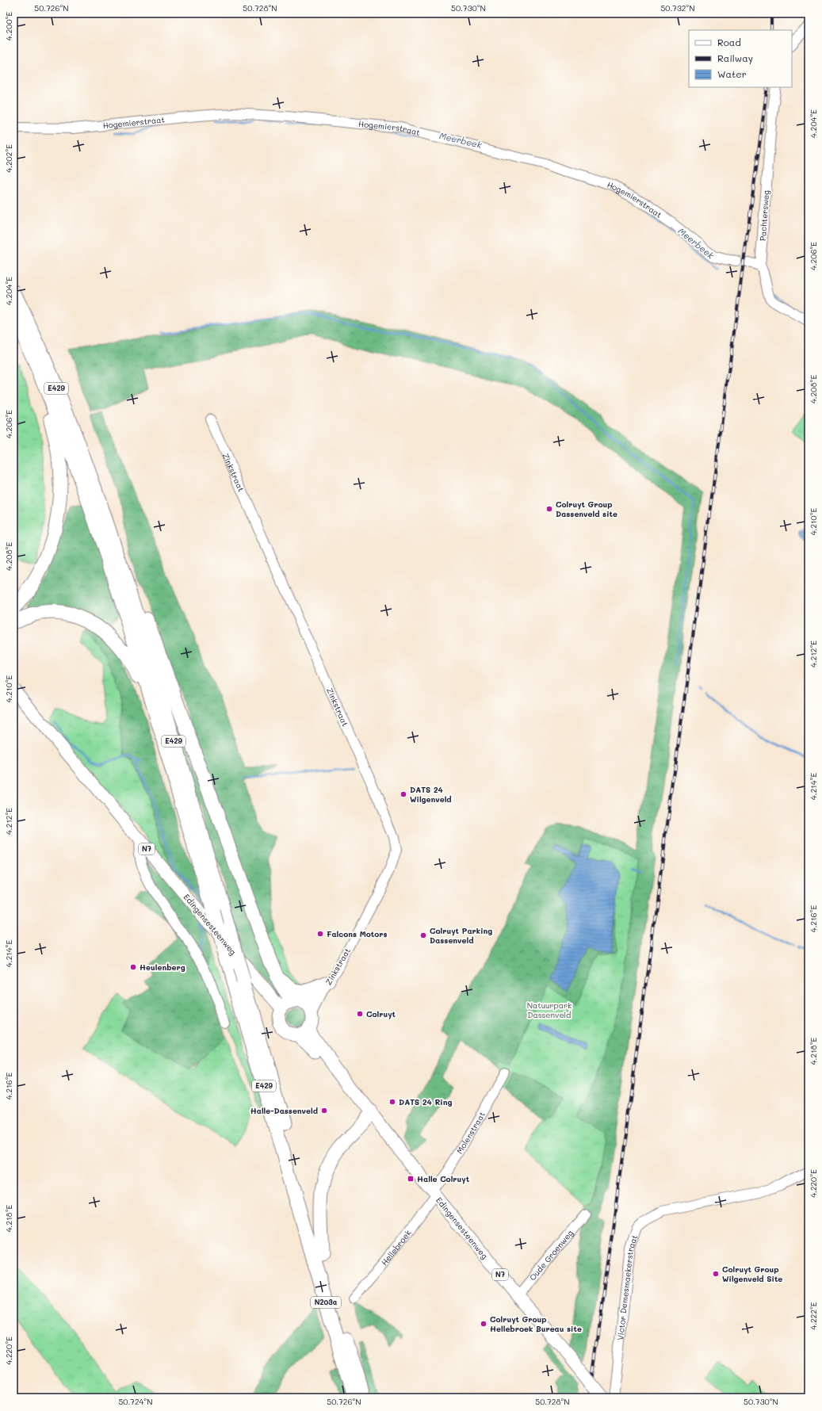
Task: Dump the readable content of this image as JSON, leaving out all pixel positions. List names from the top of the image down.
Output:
{
  "streets": {
    "highway": ["E429", "N203a"],
    "main road": ["N7", "Edingensesteenweg"],
    "street": [
      "Hogemierstraat",
      "Pachtersweg",
      "Zinkstraat",
      "Molenstraat",
      "Hellebroek",
      "Oude Groenweg",
      "Victor Demesmaekerstraat"
    ]
  },
  "crossings": [
    ["E429", "N203a"],
    ["Zinkstraat", "Edingensesteenweg"],
    ["Edingensesteenweg", "Molenstraat"],
    ["Edingensesteenweg", "Hellebroek"],
    ["Edingensesteenweg", "Oude Groenweg"],
    ["Molenstraat", "Hellebroek"]
  ],
  "water": ["Meerbeek"],
  "parks": ["Natuurpark Dassenveld"],
  "places": {
    "other": [
      "Colruyt Group Dassenveld site",
      "DATS 24 Wilgenveld",
      "Falcons Motors",
      "Colruyt Parking Dassenveld",
      "Heulenberg",
      "Colruyt",
      "DATS 24 Ring",
      "Halle-Dassenveld",
      "Colruyt Group Wilgenveld Site",
      "Colruyt Group Hellebroek Bureau site"
    ],
    "transit": ["Halle Colruyt"]
  },
  "legend": ["Road", "Railway", "Water"],
  "coordinates": [
    "50.726°N",
    "50.728°N",
    "50.730°N",
    "50.732°N",
    "4.200°E",
    "4.204°E",
    "4.202°E",
    "4.206°E",
    "4.208°E",
    "4.210°E",
    "4.212°E",
    "4.214°E",
    "4.216°E",
    "4.218°E",
    "4.220°E",
    "4.222°E",
    "50.724°N"
  ]
}
